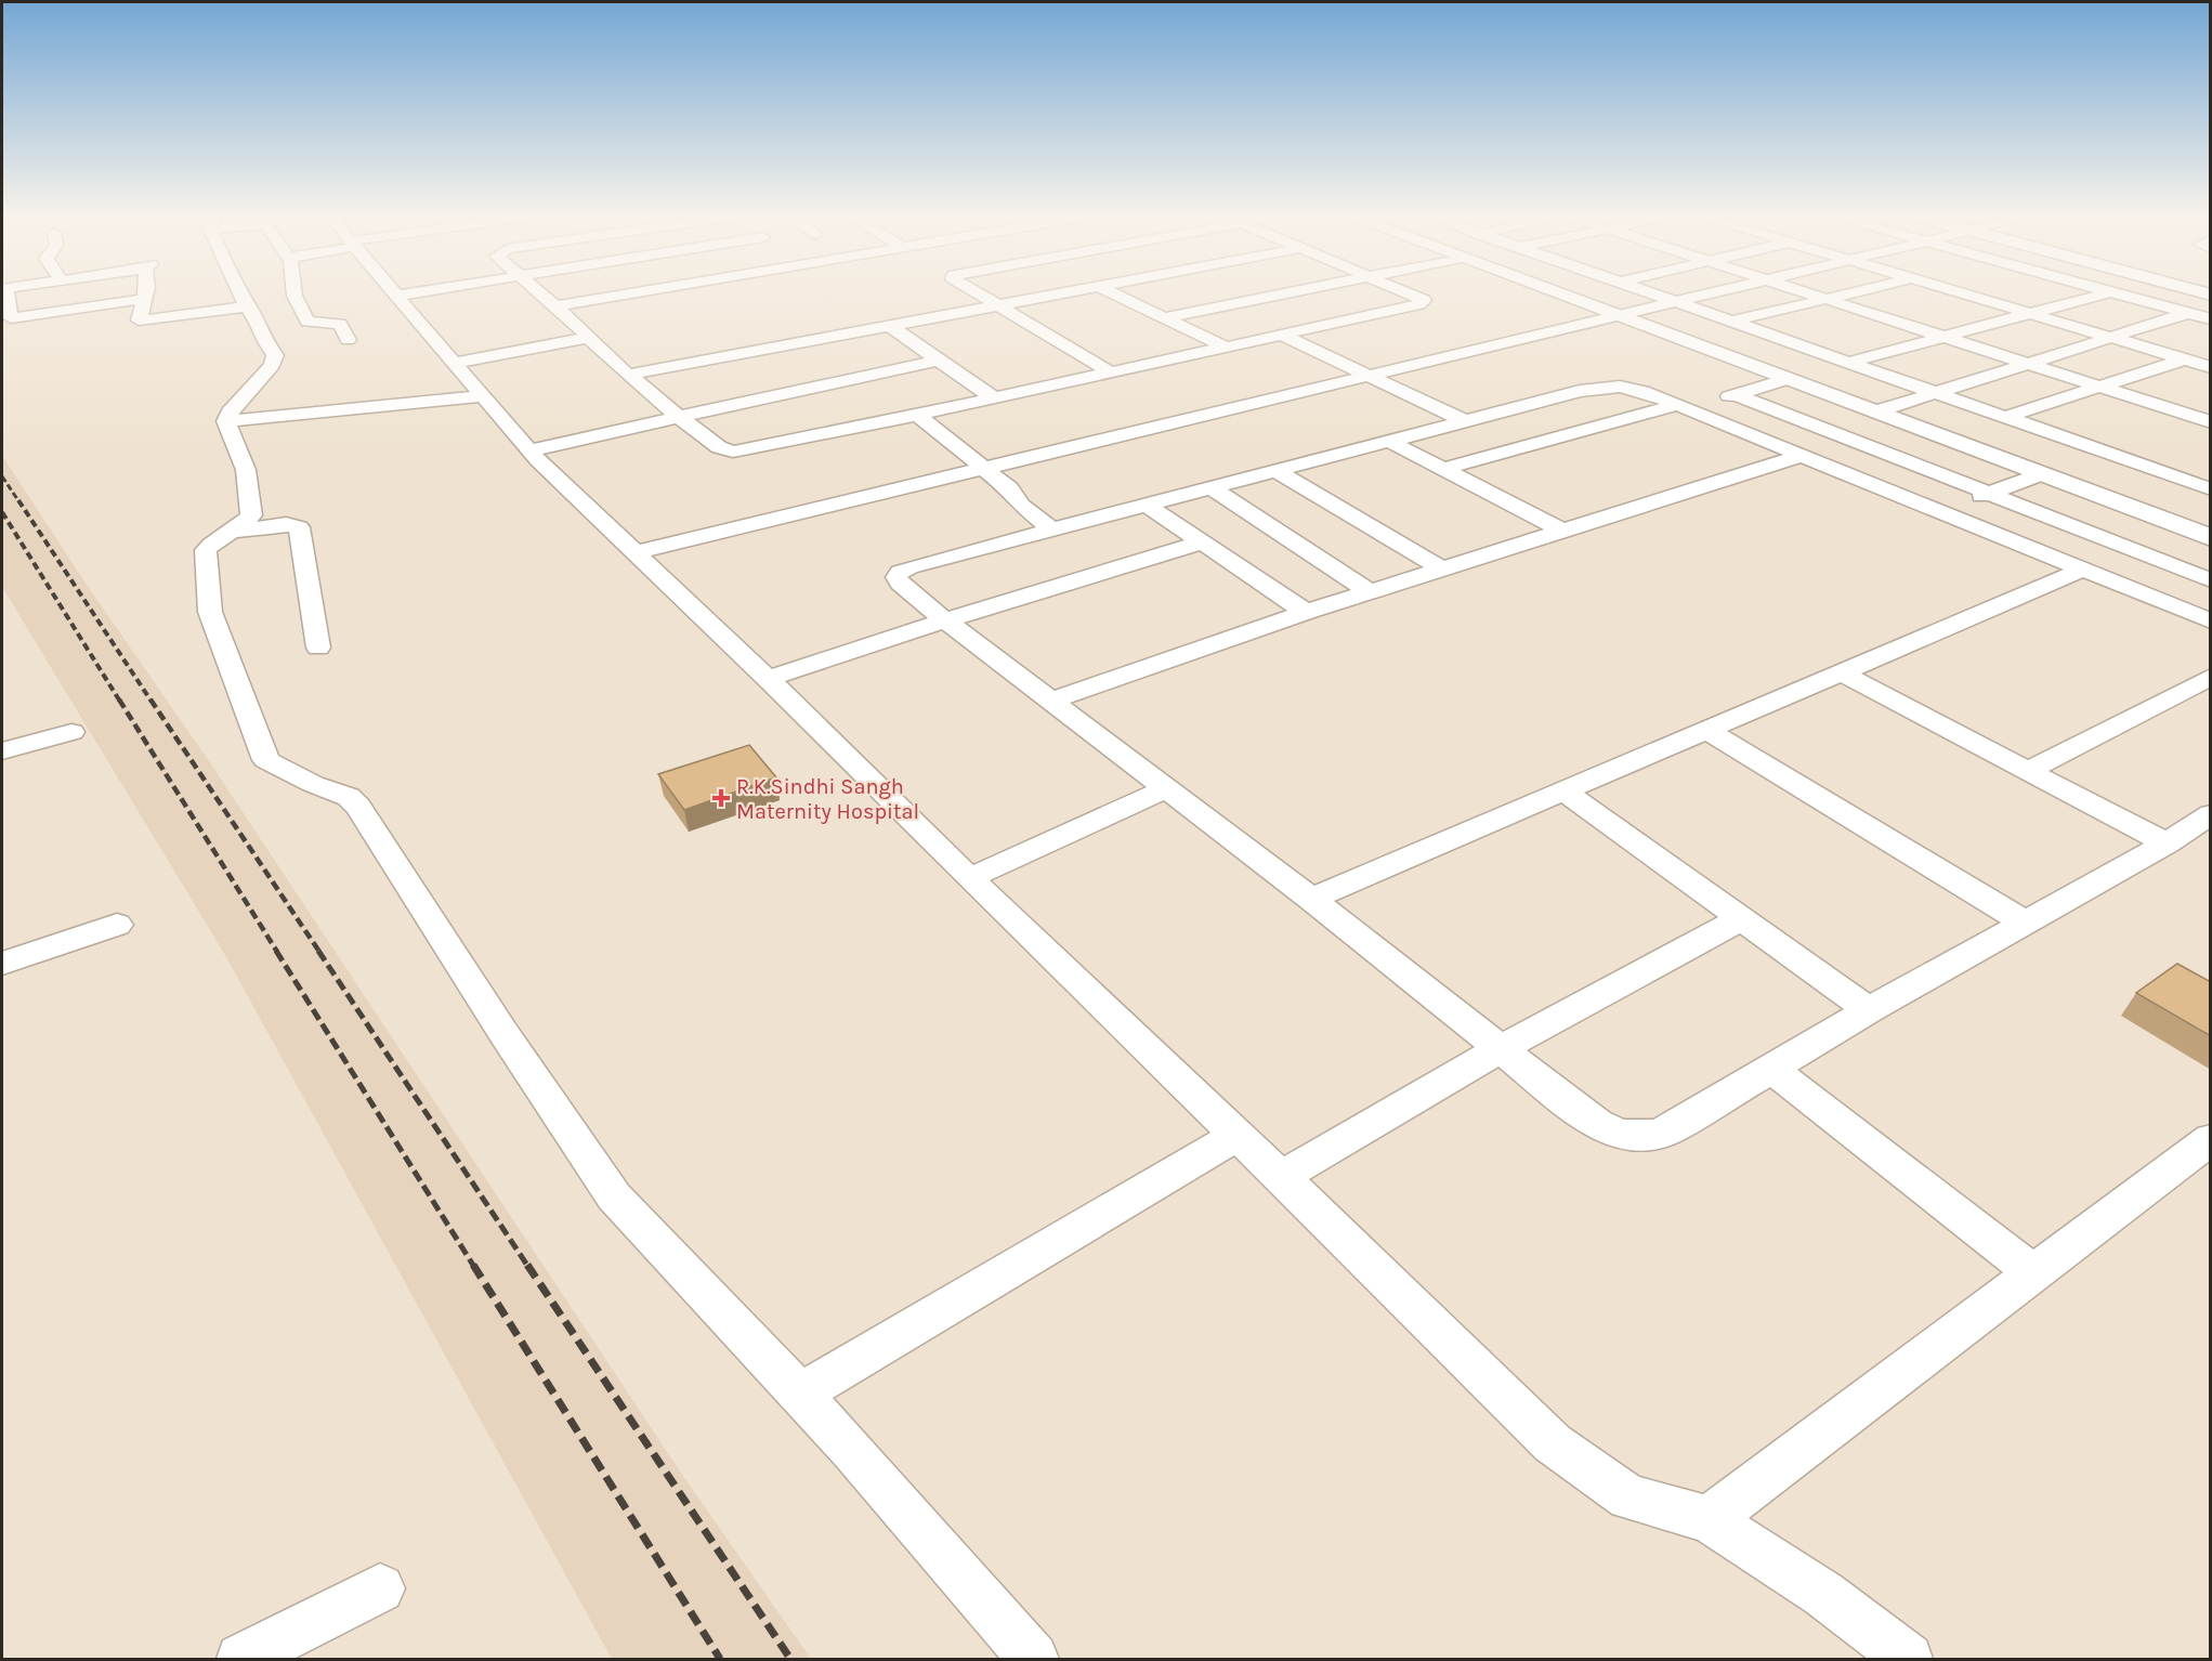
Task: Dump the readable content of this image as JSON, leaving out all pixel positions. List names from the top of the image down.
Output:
{
  "places": {
    "health": ["R.K.Sindhi Sangh Maternity Hospital"]
  }
}
